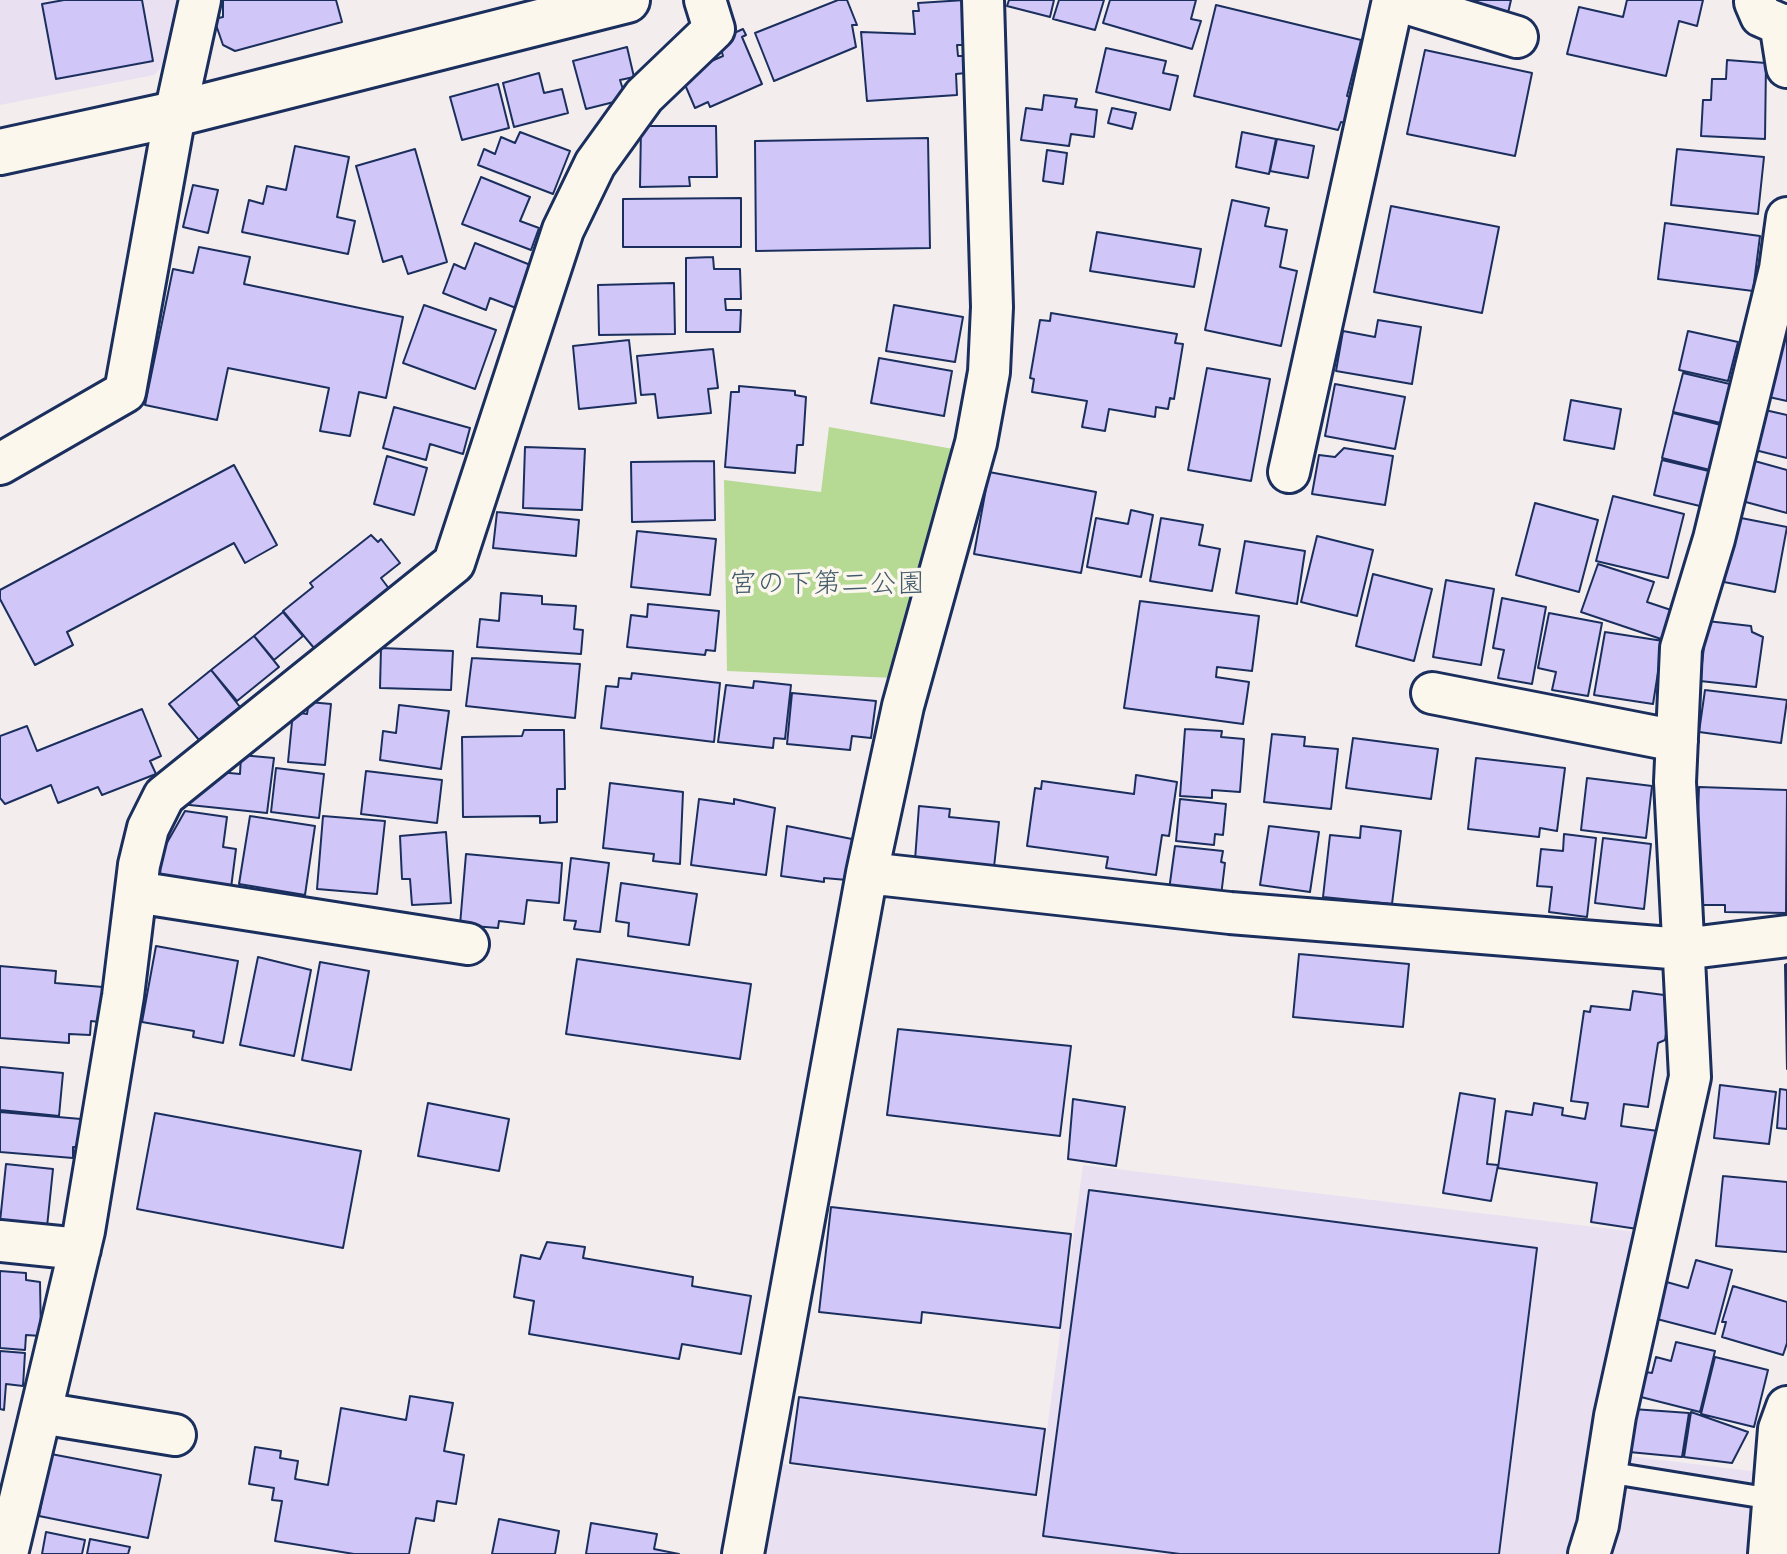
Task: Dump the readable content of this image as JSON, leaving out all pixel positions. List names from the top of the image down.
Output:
{
  "parks": ["宮の下第二公園"]
}
